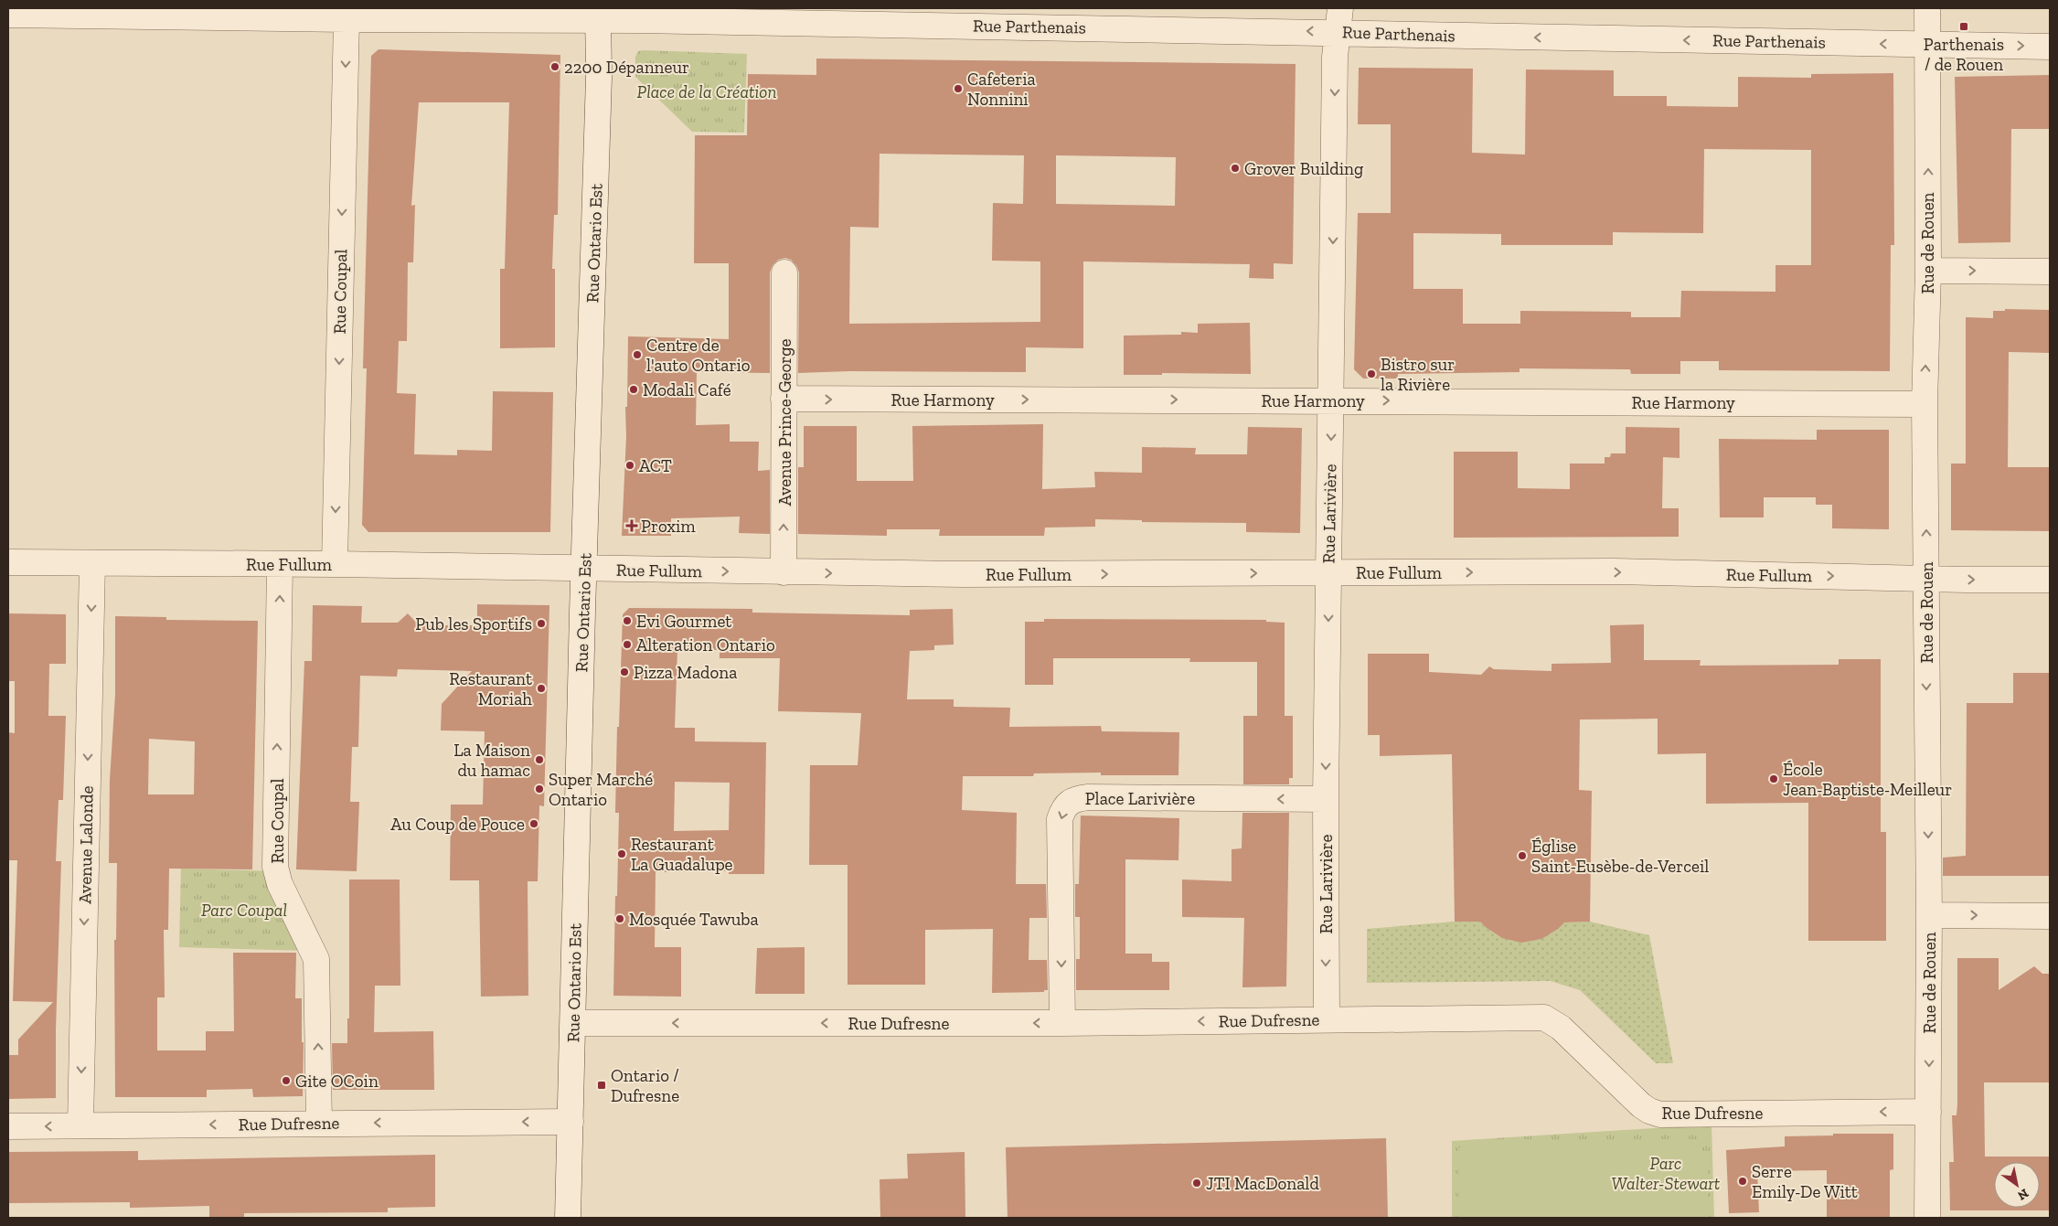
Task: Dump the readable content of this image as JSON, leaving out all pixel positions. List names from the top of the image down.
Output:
{
  "streets": {
    "street": [
      "Rue Parthenais",
      "Rue Ontario Est",
      "Rue de Rouen",
      "Rue Coupal",
      "Rue Harmony",
      "Avenue Prince-George",
      "Rue Larivière",
      "Rue Fullum",
      "Place Larivière",
      "Avenue Lalonde",
      "Rue Dufresne"
    ]
  },
  "crossings": [
    ["Rue Parthenais", "Rue Ontario Est"],
    ["Rue Parthenais", "Rue de Rouen"],
    ["Rue Parthenais", "Rue Coupal"],
    ["Rue Parthenais", "Rue Larivière"],
    ["Rue Ontario Est", "Rue Fullum"],
    ["Rue Ontario Est", "Rue Dufresne"],
    ["Rue de Rouen", "Rue Harmony"],
    ["Rue de Rouen", "Rue Fullum"],
    ["Rue de Rouen", "Rue Dufresne"],
    ["Rue Coupal", "Rue Fullum"],
    ["Rue Coupal", "Rue Dufresne"],
    ["Rue Harmony", "Avenue Prince-George"],
    ["Rue Harmony", "Rue Larivière"],
    ["Avenue Prince-George", "Rue Fullum"],
    ["Rue Larivière", "Rue Fullum"],
    ["Rue Larivière", "Place Larivière"],
    ["Rue Larivière", "Rue Dufresne"],
    ["Rue Fullum", "Avenue Lalonde"],
    ["Place Larivière", "Rue Dufresne"],
    ["Avenue Lalonde", "Rue Dufresne"]
  ],
  "one_way": [
    "Rue Parthenais",
    "Rue Harmony",
    "Avenue Prince-George",
    "Rue Larivière",
    "Rue Fullum",
    "Avenue Lalonde",
    "Rue Dufresne"
  ],
  "parks": ["Place de la Création", "Parc Coupal", "Parc Walter-Stewart"],
  "places": {
    "transit": ["Parthenais / de Rouen", "Ontario / Dufresne"],
    "other": [
      "2200 Dépanneur",
      "Cafeteria Nonnini",
      "Grover Building",
      "Centre de l'auto Ontario",
      "Bistro sur la Rivière",
      "Modali Café",
      "ACT",
      "Evi Gourmet",
      "Pub les Sportifs",
      "Alteration Ontario",
      "Pizza Madona",
      "Restaurant Moriah",
      "La Maison du hamac",
      "École Jean-Baptiste-Meilleur",
      "Super Marché Ontario",
      "Au Coup de Pouce",
      "Restaurant La Guadalupe",
      "Église Saint-Eusèbe-de-Verceil",
      "Mosquée Tawuba",
      "Gite OCoin",
      "Serre Emily-De Witt",
      "JTI MacDonald"
    ],
    "health": ["Proxim"]
  },
  "north": "bottom right"
}
